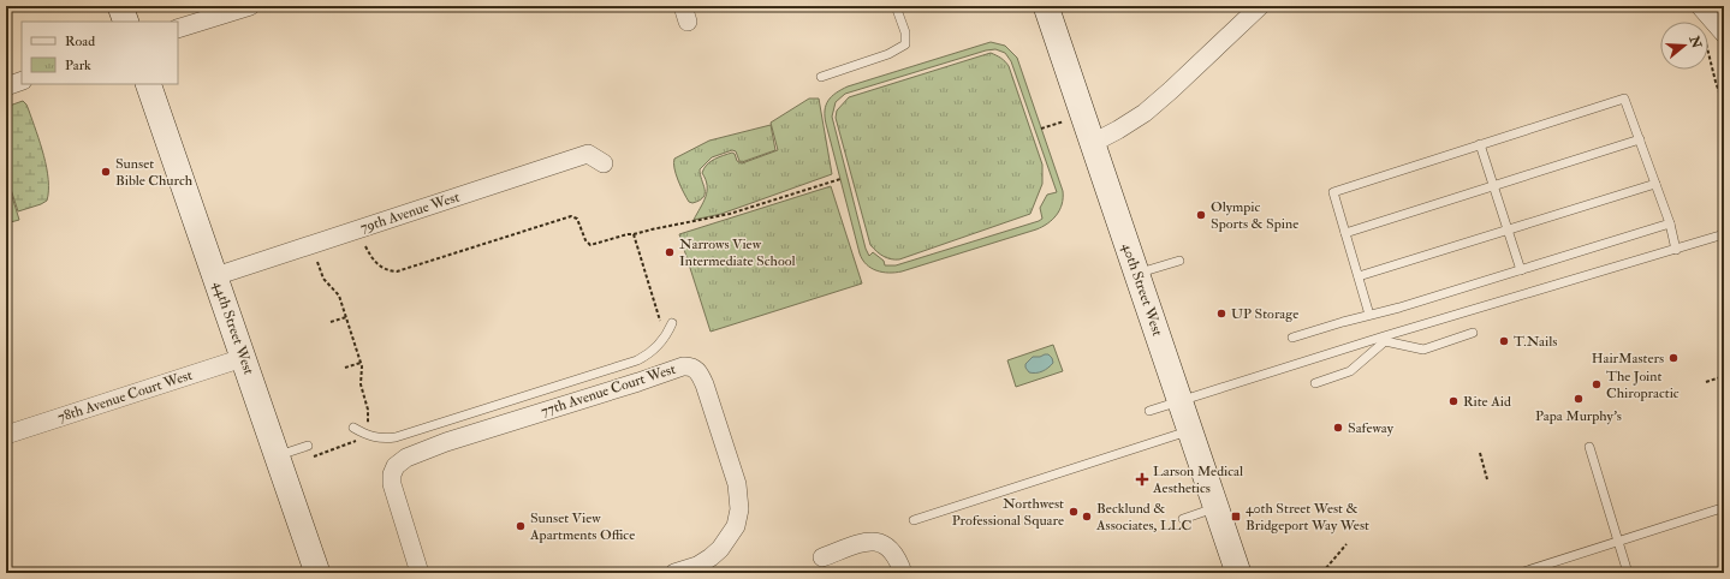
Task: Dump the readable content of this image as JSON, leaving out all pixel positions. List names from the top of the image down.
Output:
{
  "streets": {
    "street": [
      "79th Avenue West",
      "40th Street West",
      "44th Street West",
      "77th Avenue Court West",
      "78th Avenue Court West"
    ]
  },
  "crossings": [
    ["79th Avenue West", "44th Street West"],
    ["44th Street West", "78th Avenue Court West"]
  ],
  "places": {
    "other": [
      "Sunset Bible Church",
      "Olympic Sports & Spine",
      "Narrows View Intermediate School",
      "UP Storage",
      "T.Nails",
      "HairMasters",
      "The Joint Chiropractic",
      "Papa Murphy's",
      "Rite Aid",
      "Safeway",
      "Northwest Professional Square",
      "Becklund & Associates, LLC",
      "Sunset View Apartments Office"
    ],
    "health": ["Larson Medical Aesthetics"],
    "transit": ["40th Street West & Bridgeport Way West"]
  },
  "legend": ["Road", "Park"],
  "north": "right"
}
